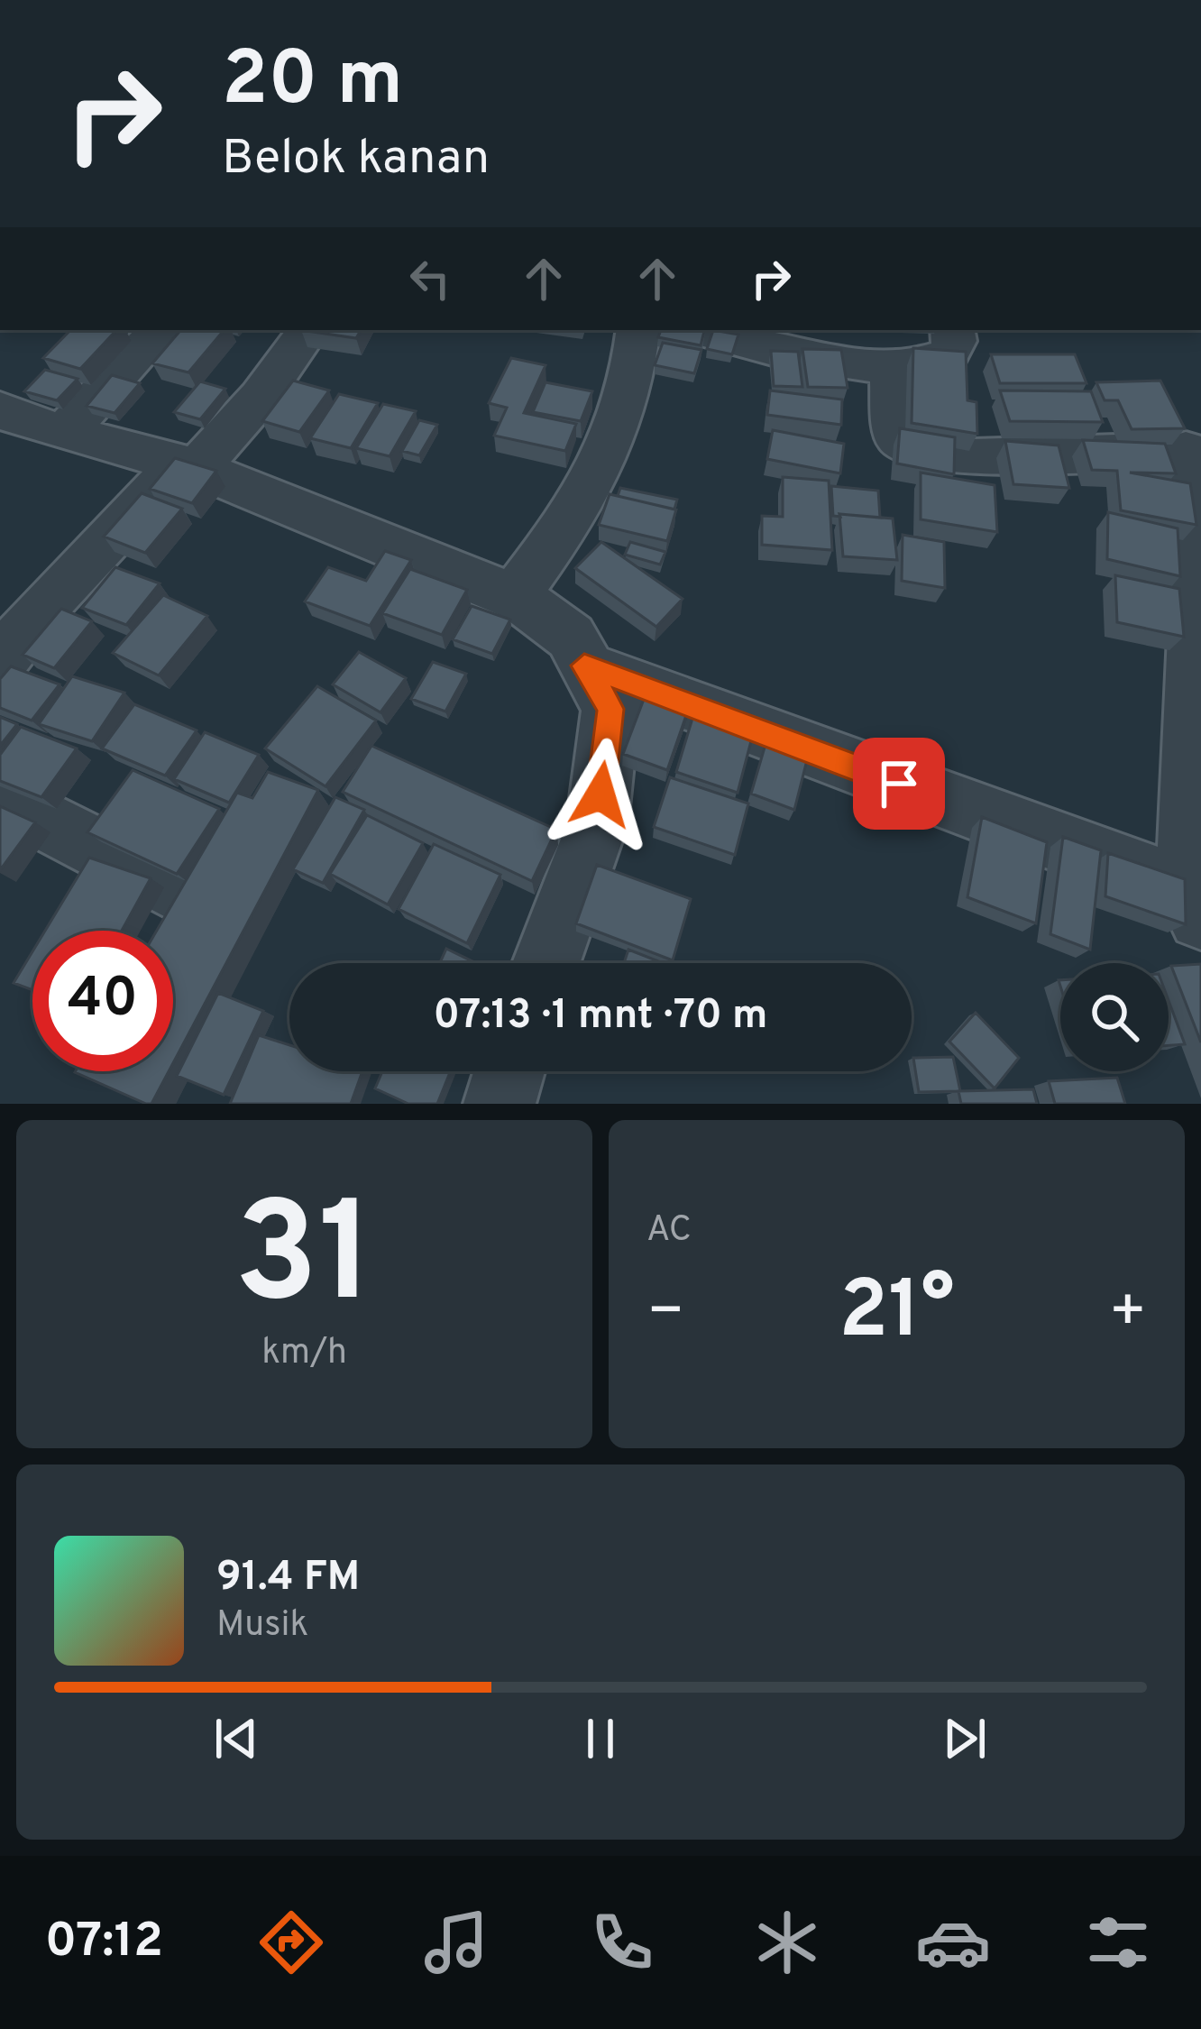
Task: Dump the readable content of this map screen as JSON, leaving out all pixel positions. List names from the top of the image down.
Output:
{
  "page": {
    "turn": ["20 m", "Belok kanan"],
    "limit": "40",
    "trip": "07:13 · 1 mnt · 70 m",
    "tile": [
      ["31", "km/h"],
      "AC"
    ],
    "heat": ["−", "21°", "+"],
    "song": ["91.4 FM", "Musik"],
    "tabs": "07:12"
  }
}
